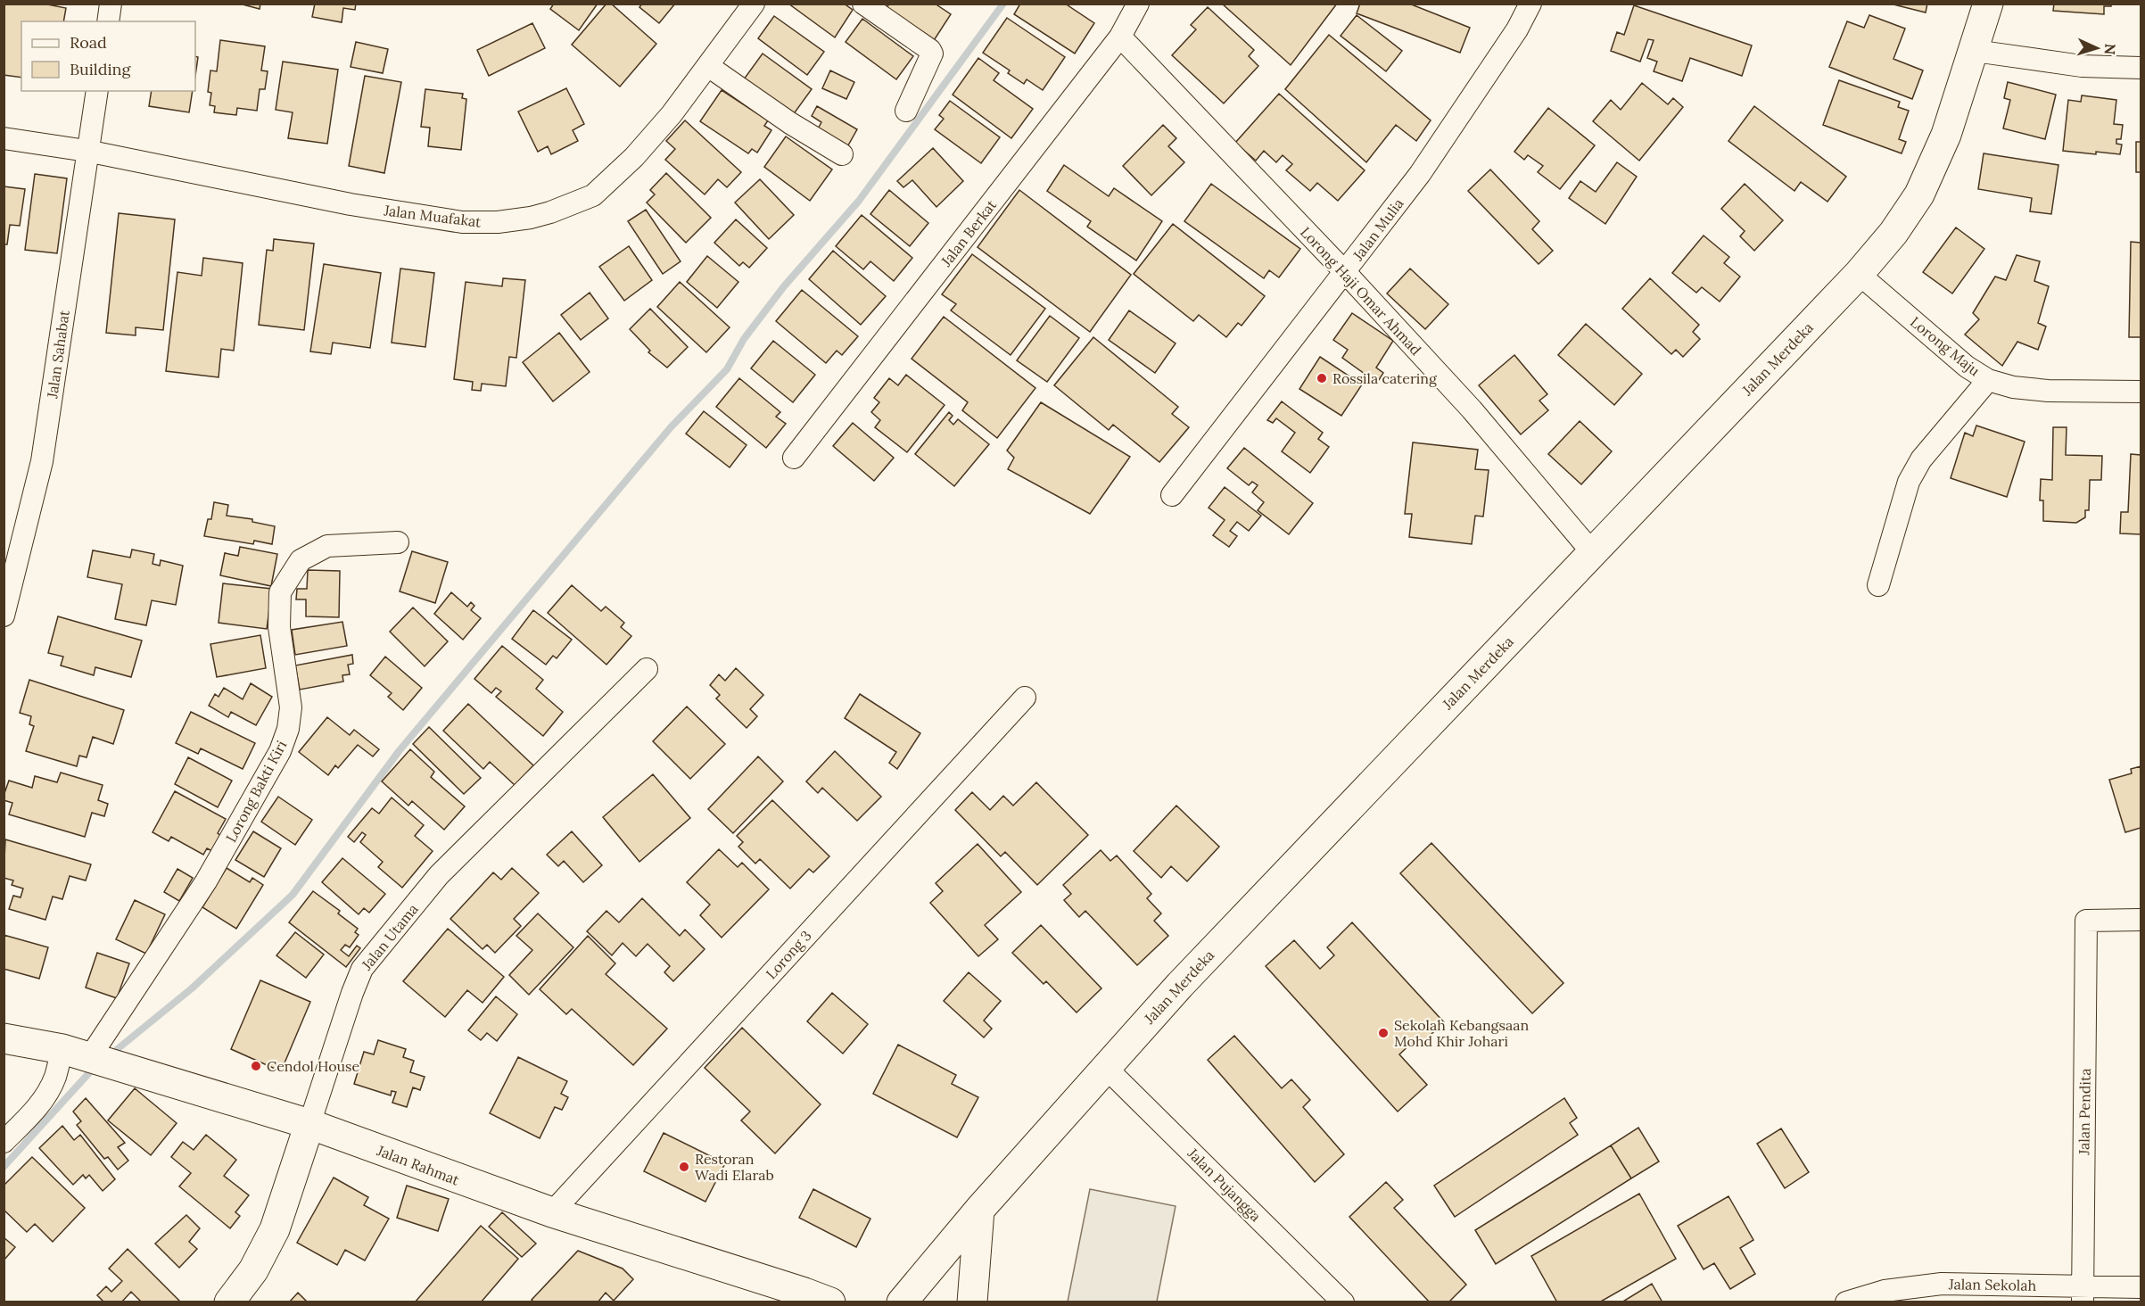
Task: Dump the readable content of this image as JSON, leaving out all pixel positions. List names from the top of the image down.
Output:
{
  "streets": {
    "street": [
      "Jalan Muafakat",
      "Jalan Mulia",
      "Jalan Berkat",
      "Lorong Haji Omar Ahmad",
      "Lorong Maju",
      "Jalan Sahabat",
      "Jalan Merdeka",
      "Lorong Bakti Kiri",
      "Jalan Utama",
      "Lorong 3",
      "Jalan Pendita",
      "Jalan Rahmat",
      "Jalan Pujangga",
      "Jalan Sekolah"
    ]
  },
  "crossings": [
    ["Jalan Muafakat", "Jalan Sahabat"],
    ["Jalan Mulia", "Lorong Haji Omar Ahmad"],
    ["Jalan Berkat", "Lorong Haji Omar Ahmad"],
    ["Lorong Haji Omar Ahmad", "Jalan Merdeka"],
    ["Lorong Maju", "Jalan Merdeka"],
    ["Jalan Merdeka", "Jalan Pujangga"],
    ["Lorong Bakti Kiri", "Jalan Rahmat"],
    ["Jalan Utama", "Jalan Rahmat"],
    ["Lorong 3", "Jalan Rahmat"],
    ["Jalan Pendita", "Jalan Sekolah"]
  ],
  "places": [
    "Rossila catering",
    "Sekolah Kebangsaan Mohd Khir Johari",
    "Cendol House",
    "Restoran Wadi Elarab"
  ],
  "legend": ["Road", "Building"],
  "north": "right"
}
